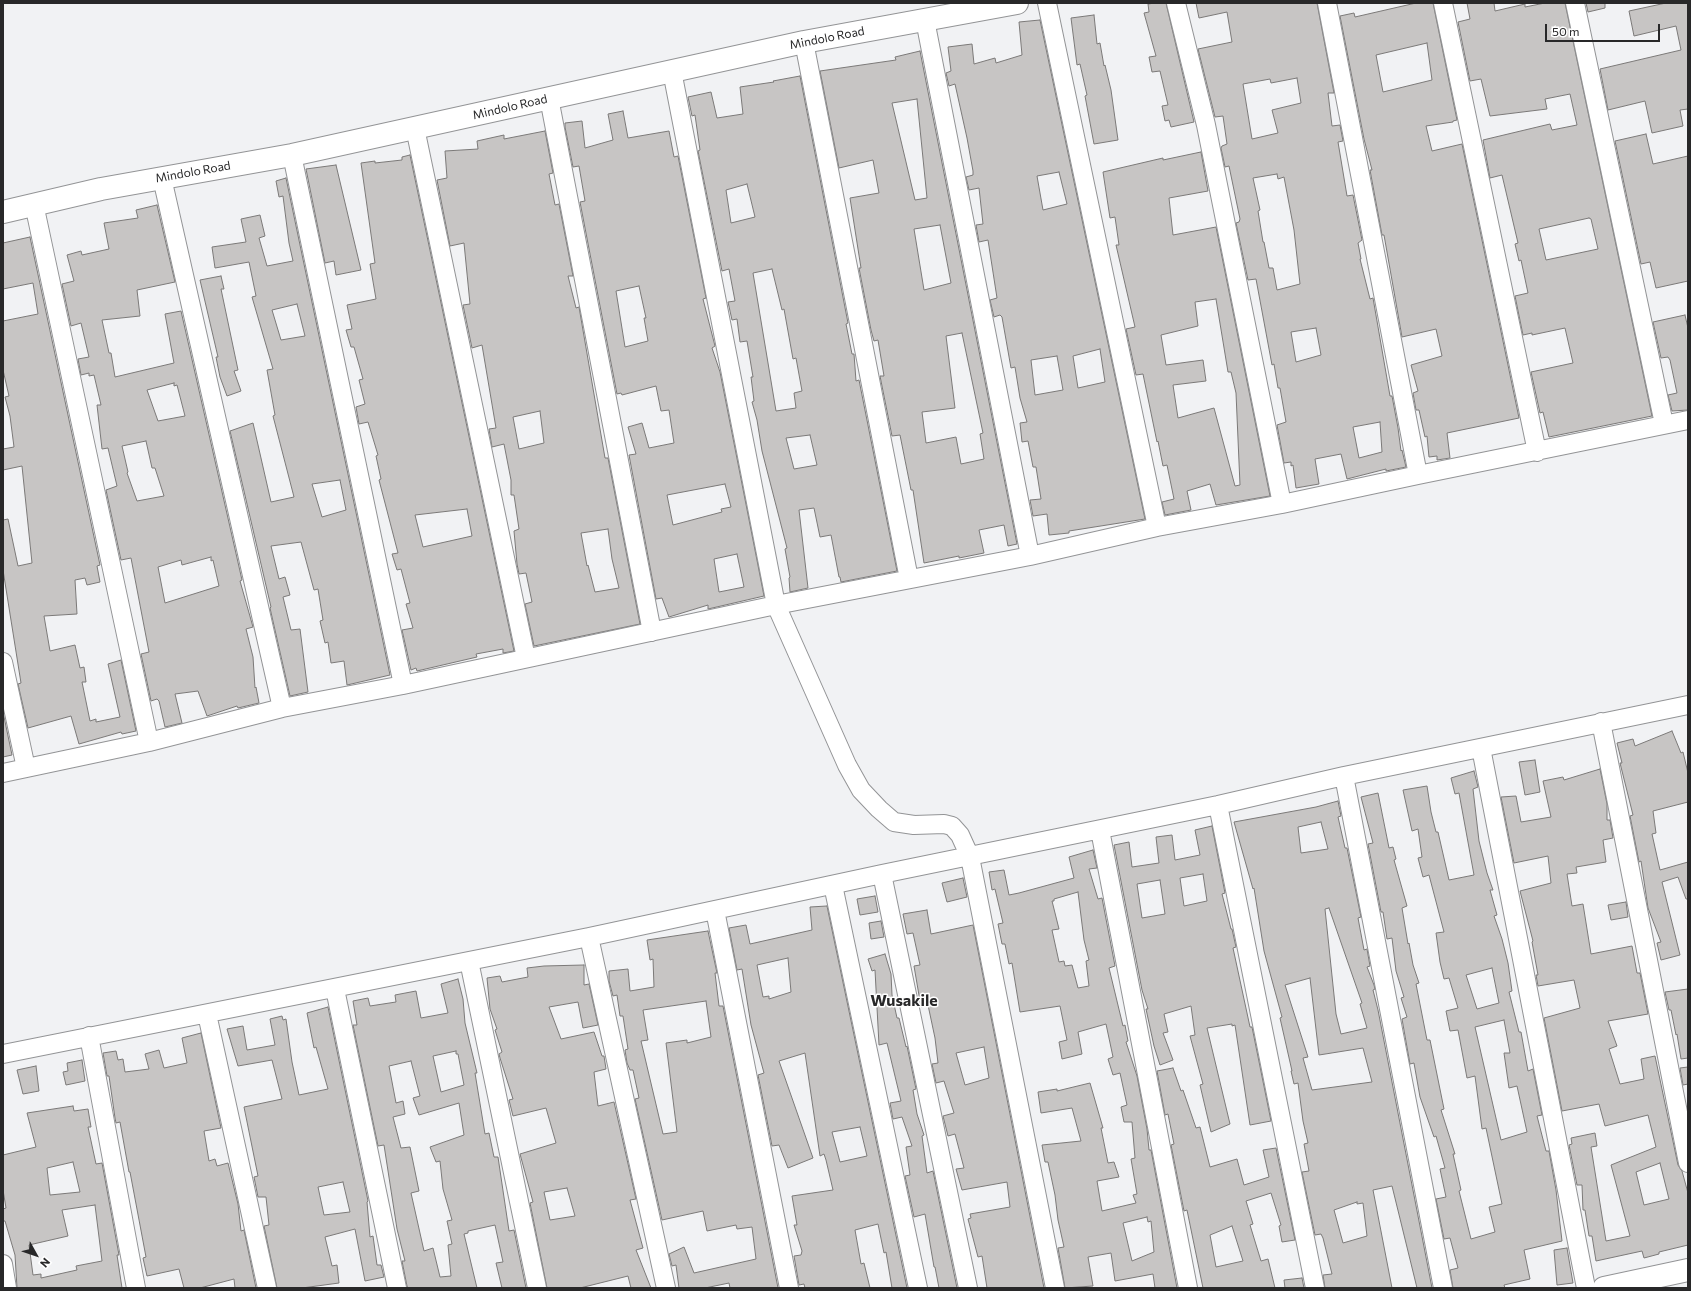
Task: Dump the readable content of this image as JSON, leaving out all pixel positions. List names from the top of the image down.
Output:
{
  "streets": {
    "street": ["Mindolo Road"]
  },
  "districts": ["Wusakile"],
  "scale_bar": "50 m",
  "north": "bottom right"
}
